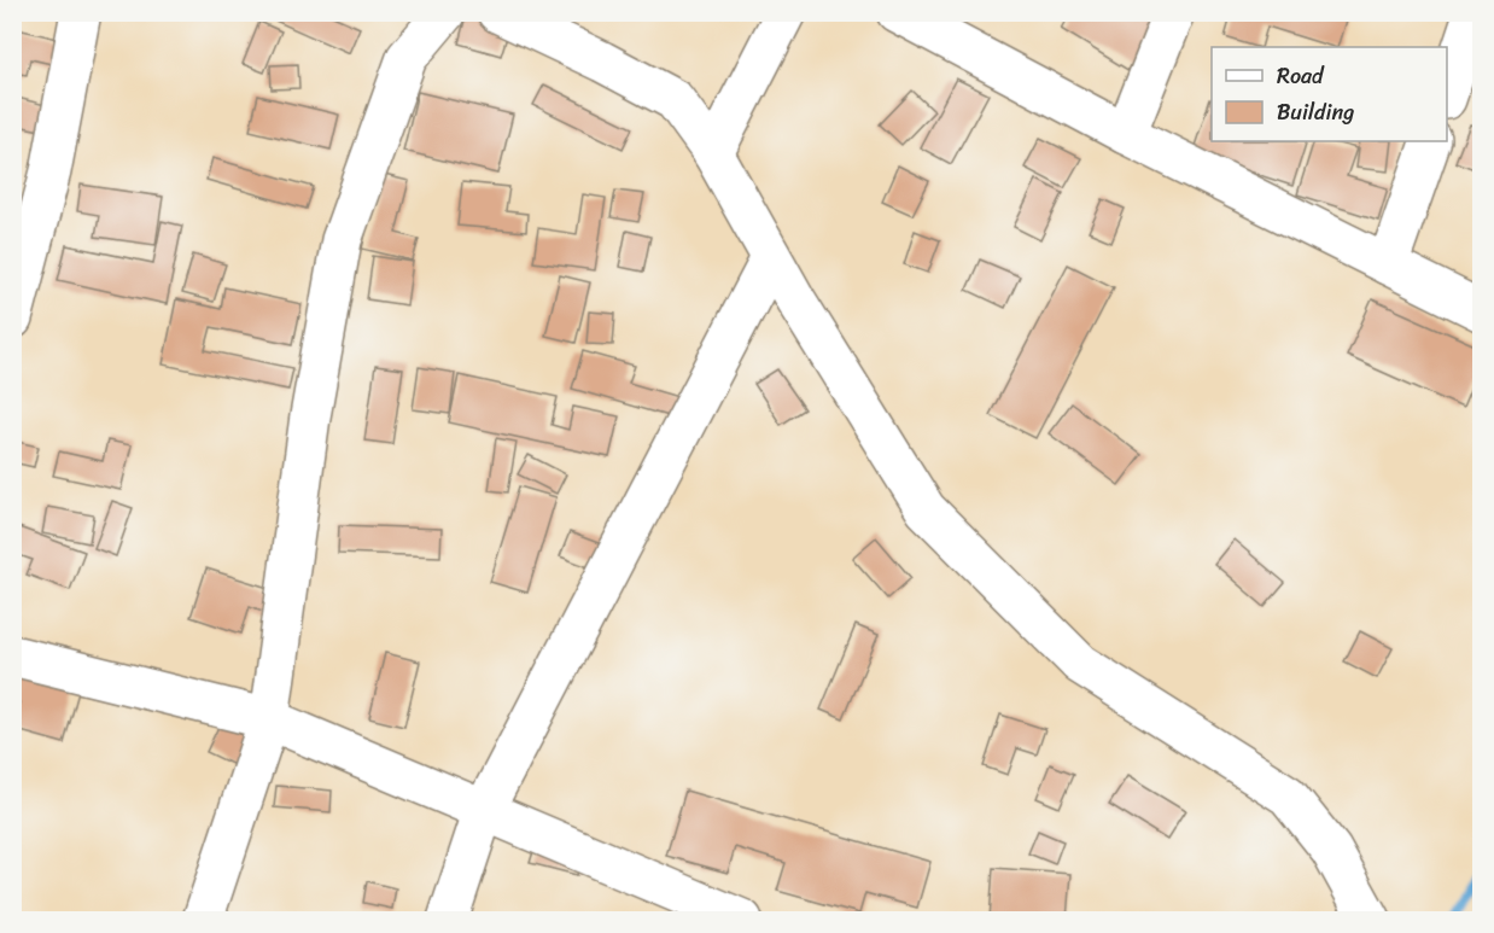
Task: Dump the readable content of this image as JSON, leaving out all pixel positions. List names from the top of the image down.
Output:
{
  "legend": ["Road", "Building"]
}
